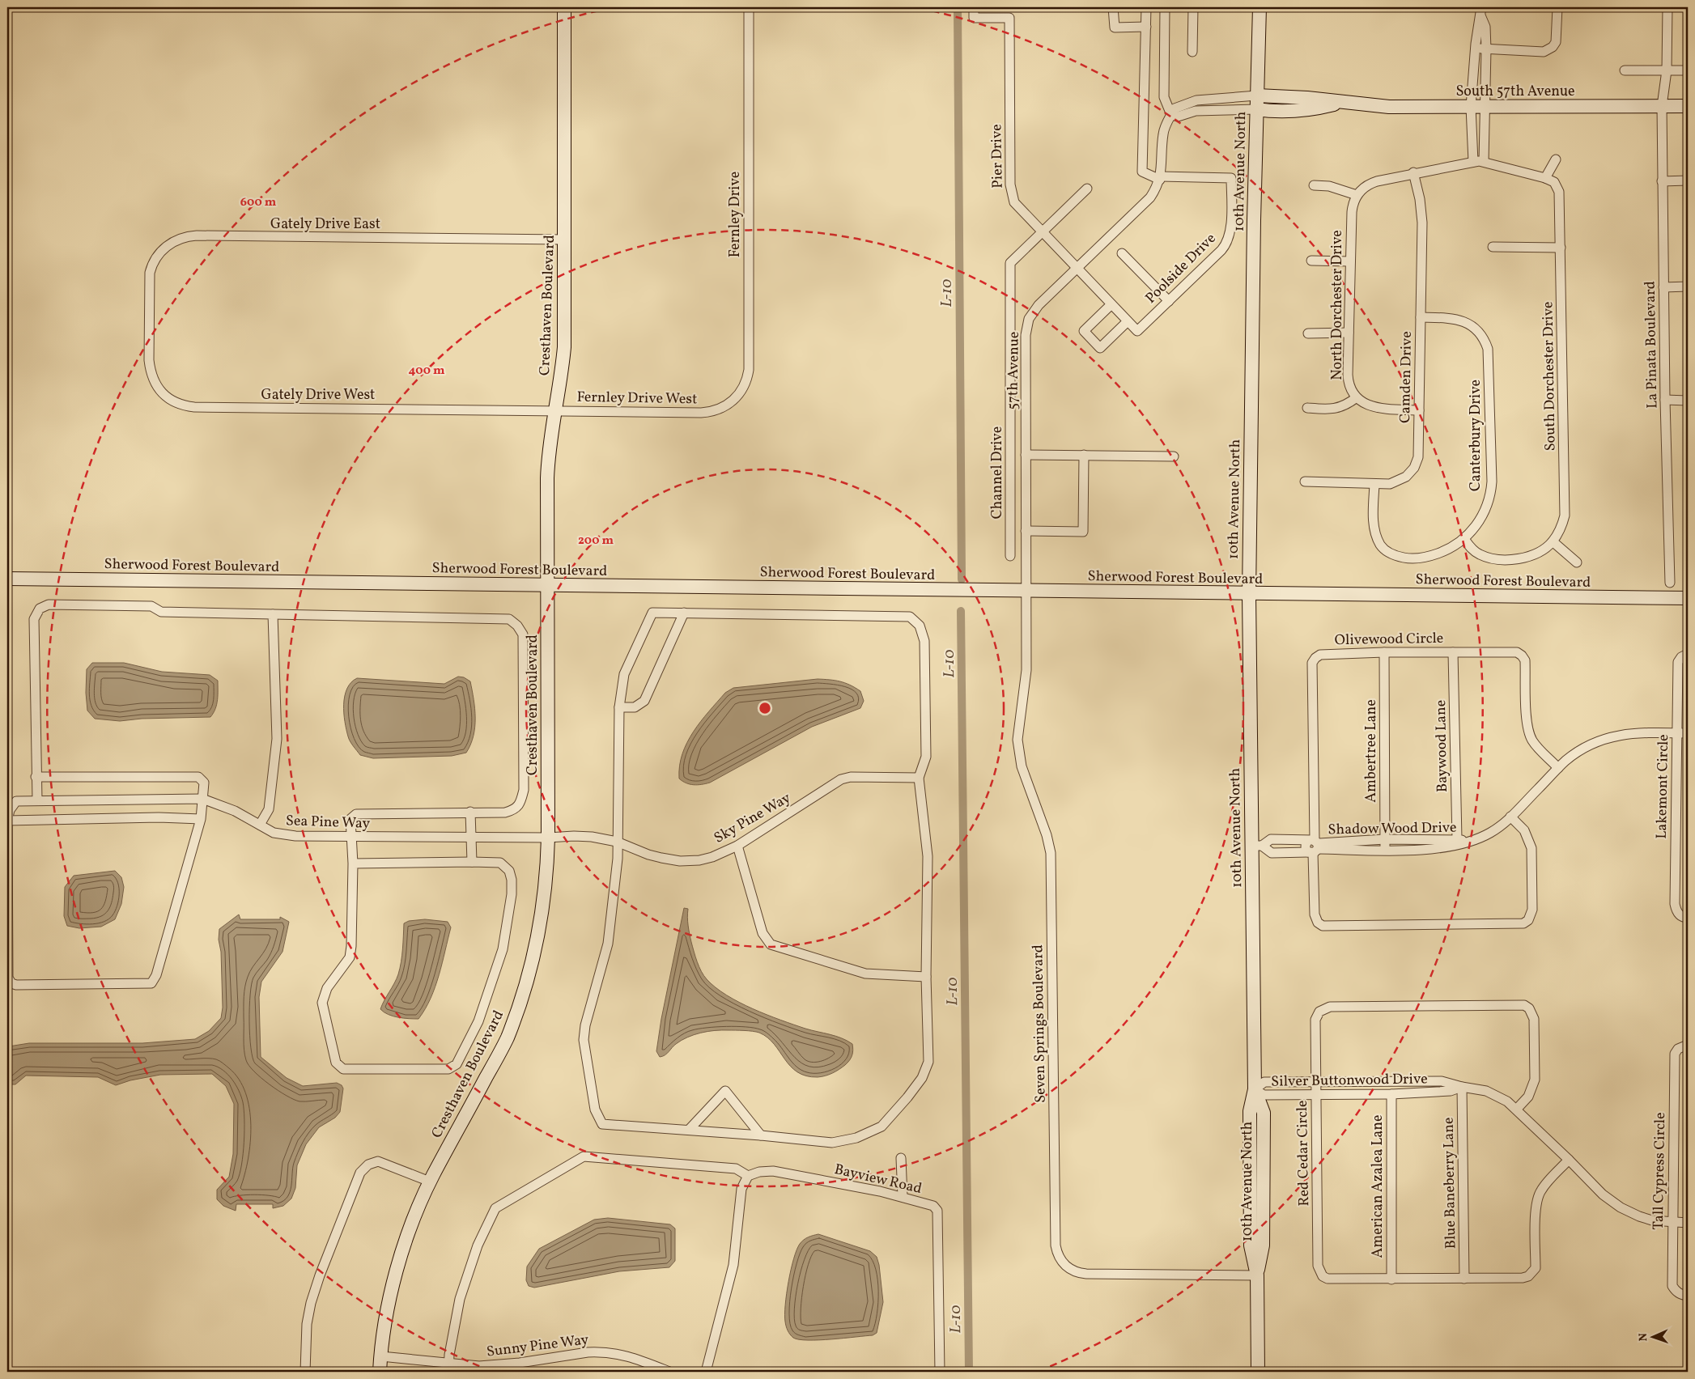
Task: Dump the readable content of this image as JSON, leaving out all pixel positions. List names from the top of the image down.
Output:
{
  "streets": {
    "street": [
      "South 57th Avenue",
      "Pier Drive",
      "10th Avenue North",
      "Fernley Drive",
      "Gately Drive East",
      "Poolside Drive",
      "Cresthaven Boulevard",
      "North Dorchester Drive",
      "La Pinata Boulevard",
      "57th Avenue",
      "South Dorchester Drive",
      "Camden Drive",
      "Gately Drive West",
      "Fernley Drive West",
      "Canterbury Drive",
      "Channel Drive",
      "Sherwood Forest Boulevard",
      "Olivewood Circle",
      "Baywood Lane",
      "Ambertree Lane",
      "Lakemont Circle",
      "Sky Pine Way",
      "Sea Pine Way",
      "Shadow Wood Drive",
      "Seven Springs Boulevard",
      "Silver Buttonwood Drive",
      "Red Cedar Circle",
      "Tall Cypress Circle",
      "Bayview Road",
      "Blue Baneberry Lane",
      "American Azalea Lane",
      "Sunny Pine Way"
    ]
  },
  "crossings": [
    ["South 57th Avenue", "10th Avenue North"],
    ["South 57th Avenue", "La Pinata Boulevard"],
    ["South 57th Avenue", "57th Avenue"],
    ["Pier Drive", "Poolside Drive"],
    ["Pier Drive", "57th Avenue"],
    ["Pier Drive", "Channel Drive"],
    ["10th Avenue North", "Sherwood Forest Boulevard"],
    ["10th Avenue North", "Shadow Wood Drive"],
    ["10th Avenue North", "Seven Springs Boulevard"],
    ["10th Avenue North", "Silver Buttonwood Drive"],
    ["Fernley Drive", "Fernley Drive West"],
    ["Gately Drive East", "Cresthaven Boulevard"],
    ["Gately Drive East", "Gately Drive West"],
    ["Poolside Drive", "57th Avenue"],
    ["Cresthaven Boulevard", "Gately Drive West"],
    ["Cresthaven Boulevard", "Fernley Drive West"],
    ["Cresthaven Boulevard", "Sherwood Forest Boulevard"],
    ["Cresthaven Boulevard", "Sky Pine Way"],
    ["Cresthaven Boulevard", "Sea Pine Way"],
    ["Cresthaven Boulevard", "Sunny Pine Way"],
    ["North Dorchester Drive", "Camden Drive"],
    ["57th Avenue", "Sherwood Forest Boulevard"],
    ["57th Avenue", "Seven Springs Boulevard"],
    ["South Dorchester Drive", "Canterbury Drive"],
    ["Camden Drive", "Canterbury Drive"],
    ["Gately Drive West", "Fernley Drive West"],
    ["Sherwood Forest Boulevard", "Seven Springs Boulevard"],
    ["Olivewood Circle", "Baywood Lane"],
    ["Olivewood Circle", "Ambertree Lane"],
    ["Olivewood Circle", "Shadow Wood Drive"],
    ["Baywood Lane", "Shadow Wood Drive"],
    ["Ambertree Lane", "Shadow Wood Drive"],
    ["Lakemont Circle", "Shadow Wood Drive"],
    ["Sky Pine Way", "Sea Pine Way"],
    ["Silver Buttonwood Drive", "Red Cedar Circle"],
    ["Silver Buttonwood Drive", "Tall Cypress Circle"],
    ["Silver Buttonwood Drive", "Blue Baneberry Lane"],
    ["Silver Buttonwood Drive", "American Azalea Lane"],
    ["Red Cedar Circle", "Blue Baneberry Lane"],
    ["Red Cedar Circle", "American Azalea Lane"]
  ],
  "water": ["L-10"],
  "north": "left",
  "rings": ["600 m", "400 m", "200 m"]
}
